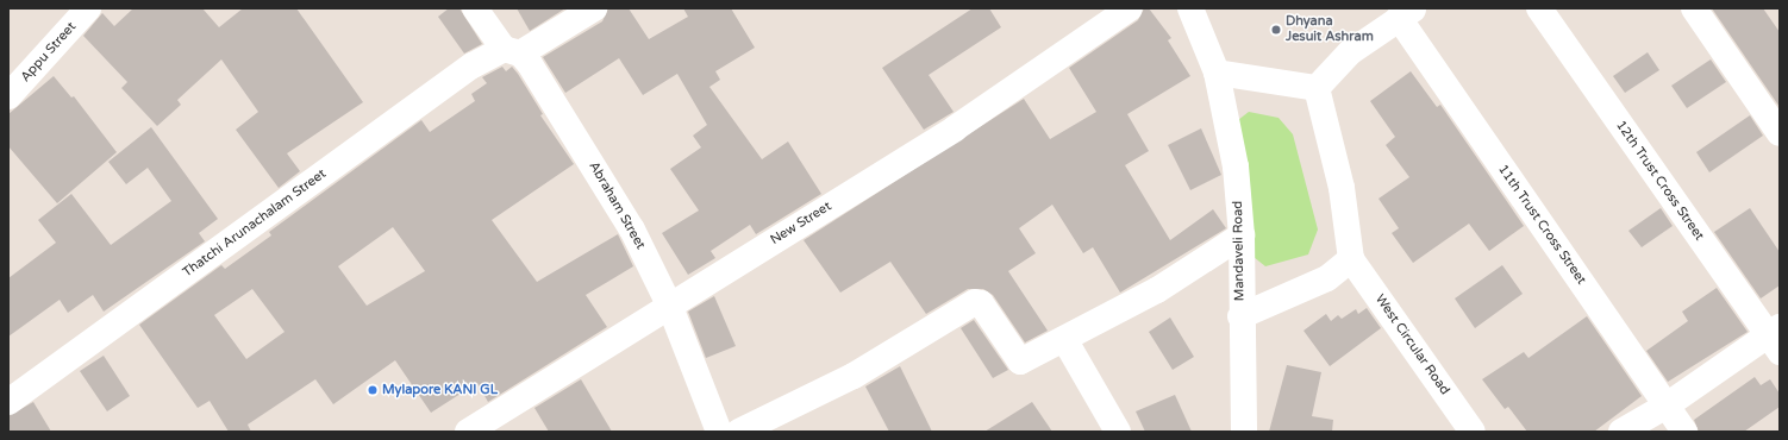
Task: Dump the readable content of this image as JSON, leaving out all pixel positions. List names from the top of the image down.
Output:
{
  "streets": {
    "street": [
      "Appu Street",
      "12th Trust Cross Street",
      "Abraham Street",
      "Thatchi Arunachalam Street",
      "New Street",
      "11th Trust Cross Street",
      "Mandaveli Road",
      "West Circular Road"
    ]
  },
  "crossings": [
    ["Abraham Street", "Thatchi Arunachalam Street"],
    ["Abraham Street", "New Street"]
  ],
  "places": ["Dhyana Jesuit Ashram", "Mylapore KANI GL"]
}
